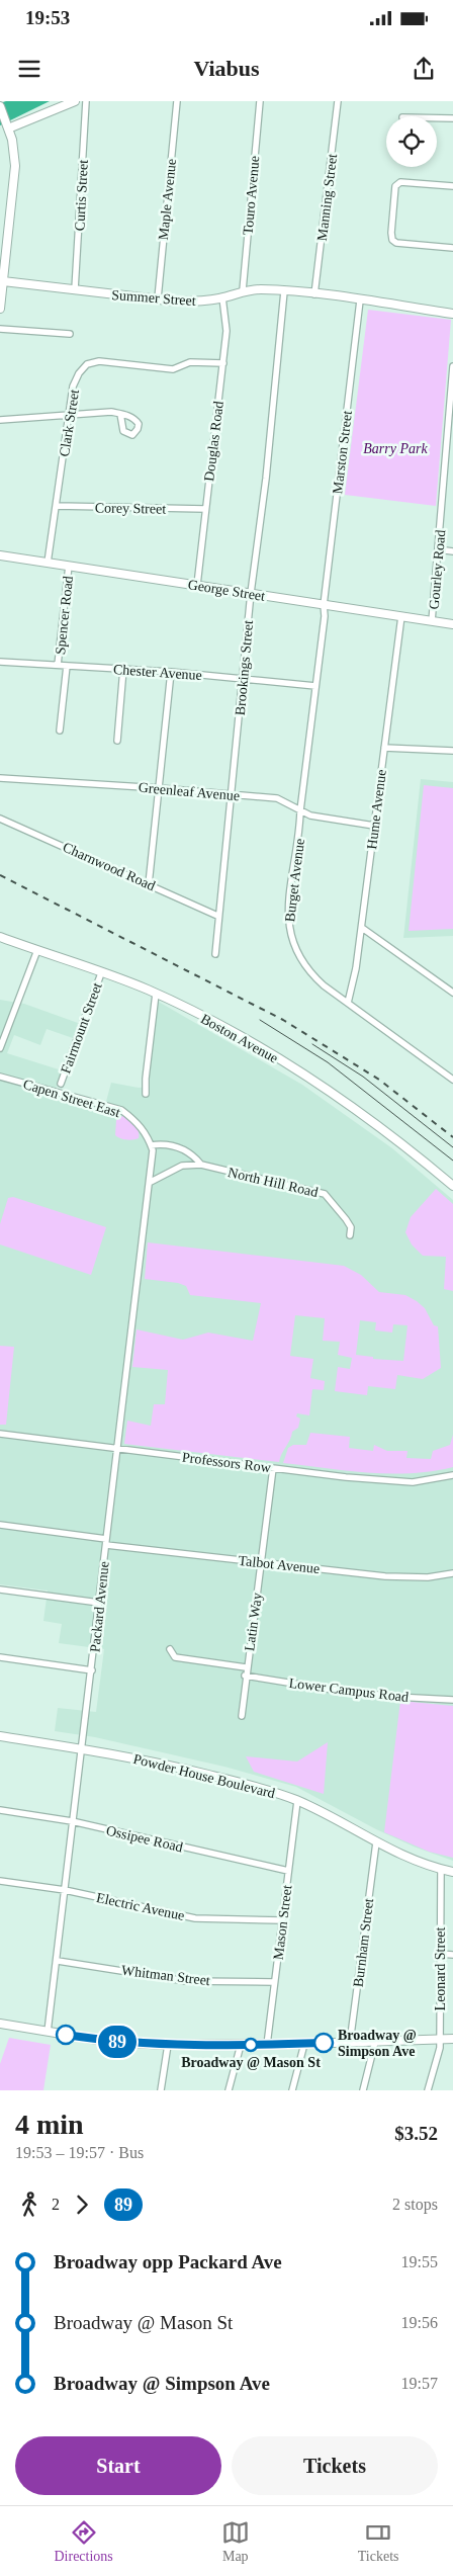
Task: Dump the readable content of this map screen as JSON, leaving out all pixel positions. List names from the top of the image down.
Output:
{
  "streets": {
    "main road": [
      "Summer Street",
      "George Street",
      "Boston Avenue",
      "Powder House Boulevard"
    ],
    "street": [
      "Curtis Street",
      "Touro Avenue",
      "Manning Street",
      "Maple Avenue",
      "Clark Street",
      "Douglas Road",
      "Marston Street",
      "Corey Street",
      "Gourley Road",
      "Spencer Road",
      "Brookings Street",
      "Chester Avenue",
      "Greenleaf Avenue",
      "Hume Avenue",
      "Charnwood Road",
      "Burget Avenue",
      "Fairmount Street",
      "Capen Street East",
      "North Hill Road",
      "Professors Row",
      "Talbot Avenue",
      "Packard Avenue",
      "Latin Way",
      "Lower Campus Road",
      "Ossipee Road",
      "Electric Avenue",
      "Mason Street",
      "Burnham Street",
      "Leonard Street",
      "Whitman Street"
    ]
  },
  "crossings": [
    ["Curtis Street", "Summer Street"],
    ["Touro Avenue", "Summer Street"],
    ["Manning Street", "Summer Street"],
    ["Maple Avenue", "Summer Street"],
    ["Summer Street", "Douglas Road"],
    ["Summer Street", "Marston Street"],
    ["Summer Street", "Brookings Street"],
    ["Clark Street", "Douglas Road"],
    ["Clark Street", "Corey Street"],
    ["Clark Street", "George Street"],
    ["Douglas Road", "Corey Street"],
    ["Douglas Road", "George Street"],
    ["Marston Street", "George Street"],
    ["Marston Street", "Burget Avenue"],
    ["Gourley Road", "George Street"],
    ["George Street", "Spencer Road"],
    ["George Street", "Brookings Street"],
    ["George Street", "Hume Avenue"],
    ["George Street", "Burget Avenue"],
    ["Spencer Road", "Chester Avenue"],
    ["Brookings Street", "Chester Avenue"],
    ["Brookings Street", "Greenleaf Avenue"],
    ["Brookings Street", "Charnwood Road"],
    ["Chester Avenue", "Burget Avenue"],
    ["Greenleaf Avenue", "Hume Avenue"],
    ["Greenleaf Avenue", "Burget Avenue"],
    ["Hume Avenue", "Burget Avenue"],
    ["Fairmount Street", "Boston Avenue"],
    ["Capen Street East", "North Hill Road"],
    ["Capen Street East", "Packard Avenue"],
    ["North Hill Road", "Packard Avenue"],
    ["Professors Row", "Packard Avenue"],
    ["Professors Row", "Latin Way"],
    ["Talbot Avenue", "Packard Avenue"],
    ["Talbot Avenue", "Latin Way"],
    ["Packard Avenue", "Powder House Boulevard"],
    ["Packard Avenue", "Ossipee Road"],
    ["Packard Avenue", "Electric Avenue"],
    ["Packard Avenue", "Whitman Street"],
    ["Latin Way", "Lower Campus Road"],
    ["Powder House Boulevard", "Mason Street"],
    ["Powder House Boulevard", "Burnham Street"],
    ["Powder House Boulevard", "Leonard Street"],
    ["Ossipee Road", "Mason Street"],
    ["Electric Avenue", "Mason Street"],
    ["Mason Street", "Whitman Street"]
  ],
  "parks": ["Barry Park"],
  "places": ["Broadway @ Simpson Ave", "Broadway @ Mason St"],
  "lines": ["bus line 89"],
  "page": {
    "status": "19:53",
    "header": "Viabus",
    "on_map": "89",
    "heading": ["4 min", "19:53 – 19:57 · Bus", "$3.52"],
    "legs": ["2", "89", "2 stops"],
    "list": [
      {
        "name": "Broadway opp Packard Ave",
        "value": "19:55"
      },
      {
        "name": "Broadway @ Mason St",
        "value": "19:56"
      },
      {
        "name": "Broadway @ Simpson Ave",
        "value": "19:57"
      }
    ],
    "buttons": ["Start", "Tickets"],
    "tabs": ["Directions", "Map", "Tickets"]
  }
}
